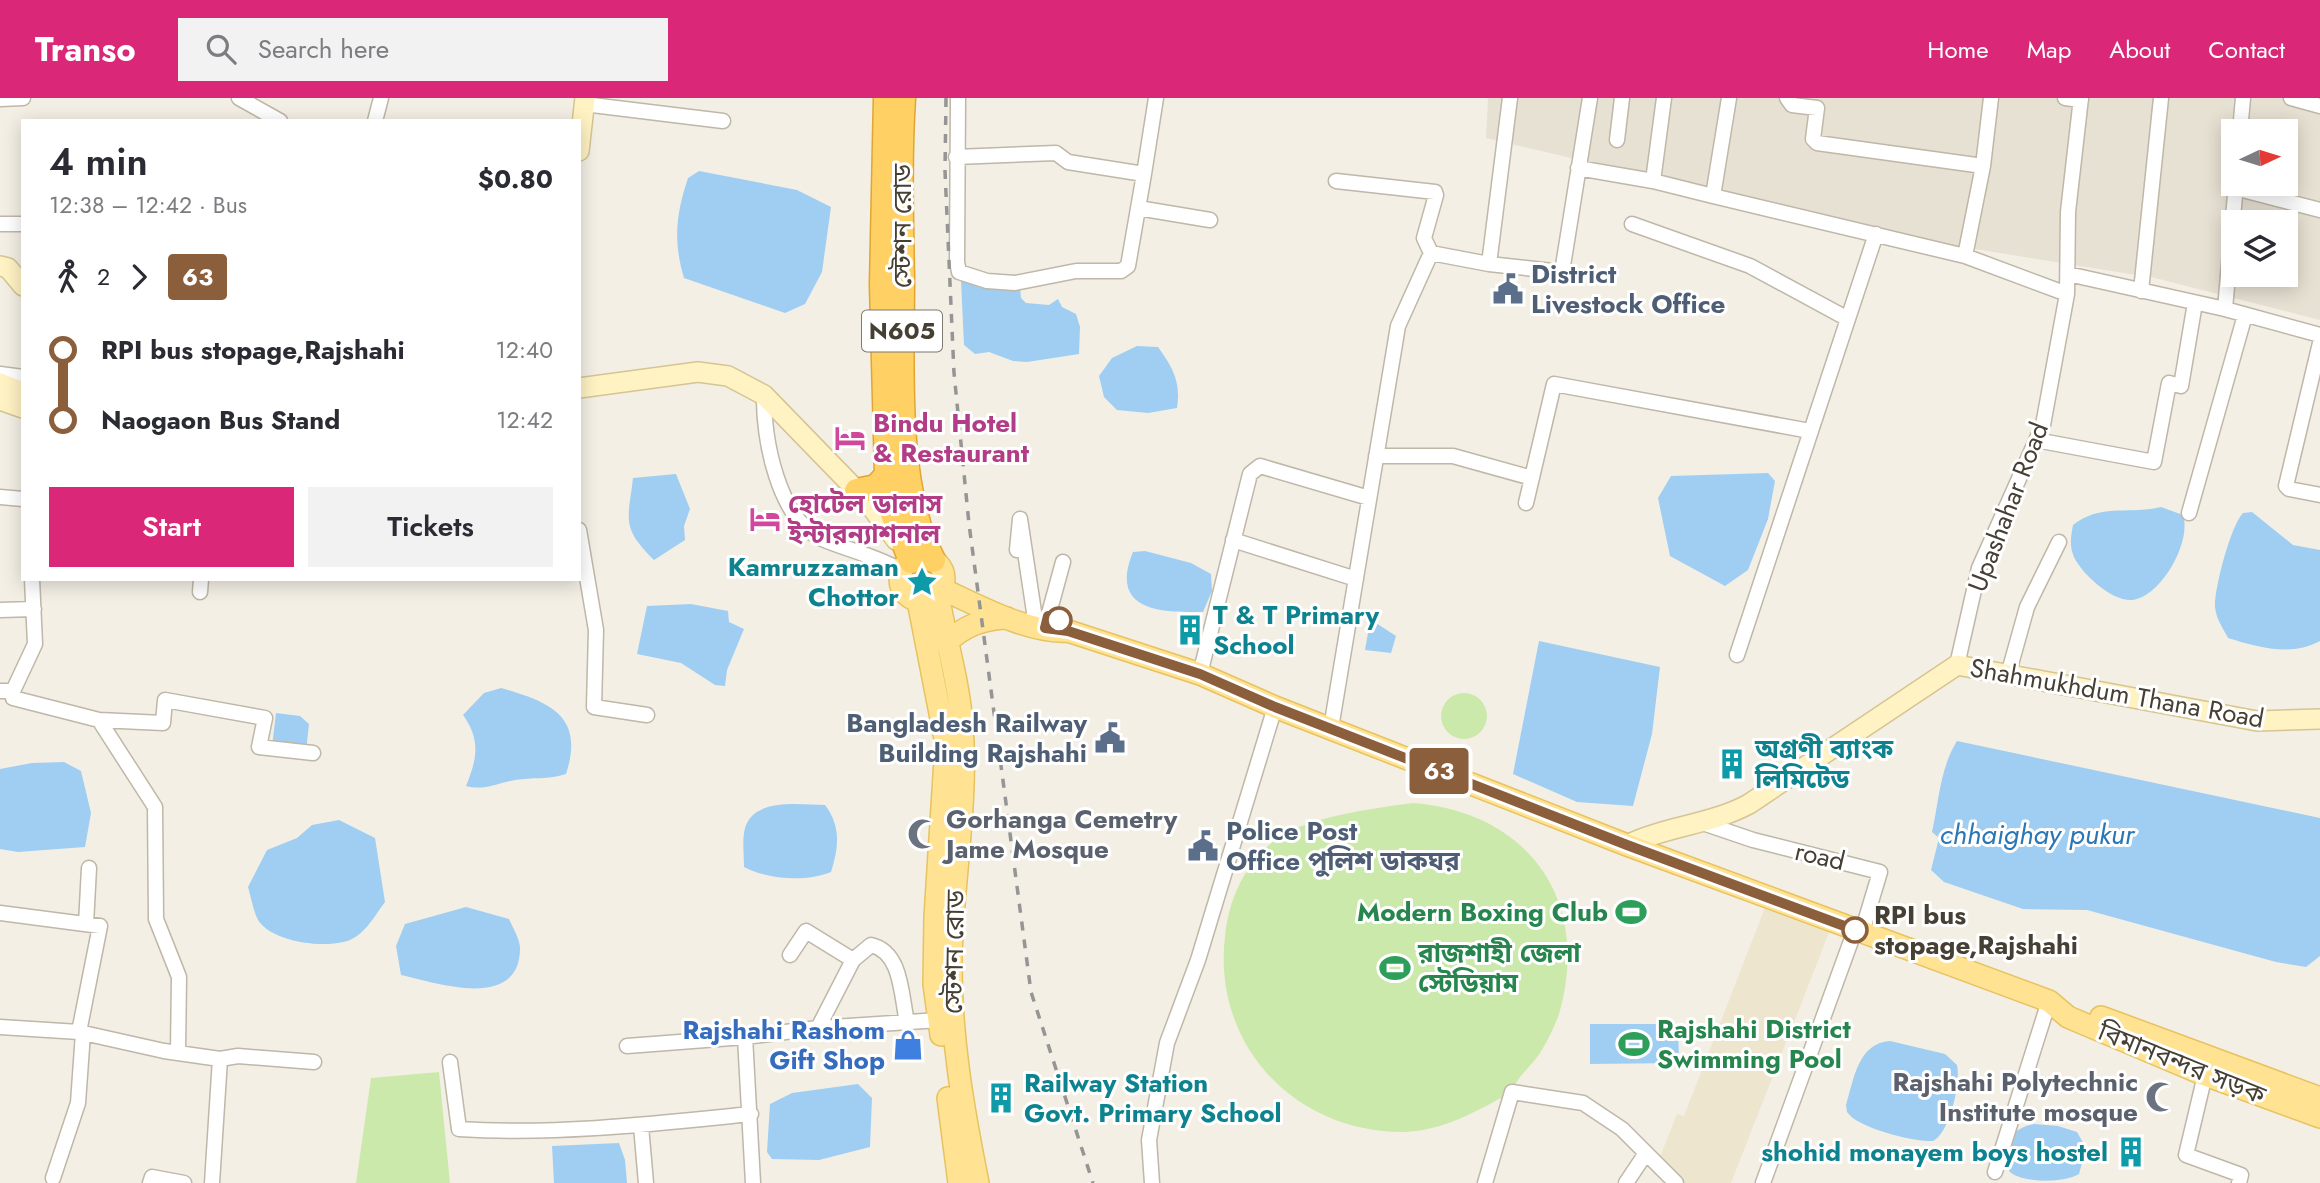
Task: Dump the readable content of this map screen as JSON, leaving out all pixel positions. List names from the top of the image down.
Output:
{
  "streets": {
    "highway": ["স্টেশন রোড", "N605"],
    "main road": ["Shahmukhdum Thana Road", "বিমানবন্দর সড়ক"],
    "street": ["Upashahar Road", "road"]
  },
  "crossings": [
    ["Upashahar Road", "Shahmukhdum Thana Road"],
    ["road", "বিমানবন্দর সড়ক"]
  ],
  "water": ["chhaighay pukur"],
  "places": {
    "public building": ["District Livestock Office", "Bangladesh Railway Building Rajshahi", "Police Post Office পুলিশ ডাকঘর"],
    "hotel": ["Bindu Hotel & Restaurant", "হোটেল ডালাস ইন্টারন্যাশনাল"],
    "place": ["Kamruzzaman Chottor"],
    "building": [
      "T & T Primary School",
      "অগ্রণী ব্যাংক লিমিটেড",
      "Railway Station Govt. Primary School",
      "shohid monayem boys hostel"
    ],
    "mosque": ["Gorhanga Cemetry Jame Mosque", "Rajshahi Polytechnic Institute mosque"],
    "sports": ["Modern Boxing Club", "রাজশাহী জেলা স্টেডিয়াম", "Rajshahi District Swimming Pool"],
    "other": ["RPI bus stopage,Rajshahi"],
    "shop": ["Rajshahi Rashom Gift Shop"]
  },
  "lines": ["bus line 63"],
  "north": "right",
  "page": {
    "header": "Transo",
    "search": "Search here",
    "nav": [
      "Home",
      "Map",
      "About",
      "Contact"
    ],
    "on_map": "63",
    "heading": ["4 min", "12:38 – 12:42 · Bus", "$0.80"],
    "legs": ["2", "63"],
    "list": [
      {
        "name": "RPI bus stopage,Rajshahi",
        "value": "12:40"
      },
      {
        "name": "Naogaon Bus Stand",
        "value": "12:42"
      }
    ],
    "buttons": ["Start", "Tickets"]
  }
}
